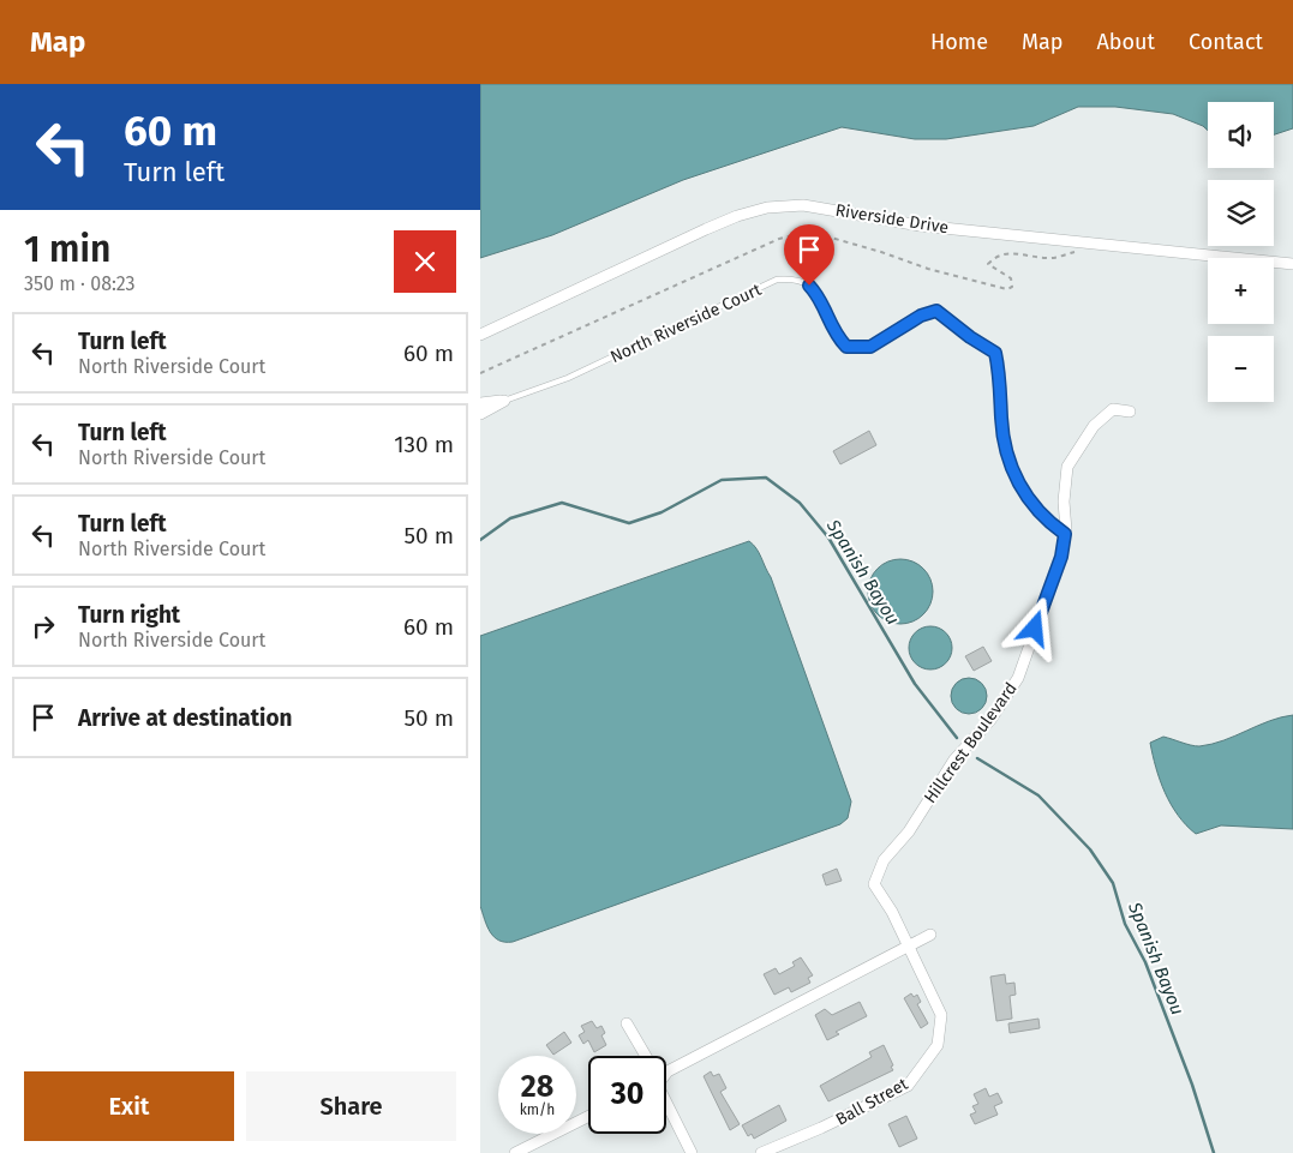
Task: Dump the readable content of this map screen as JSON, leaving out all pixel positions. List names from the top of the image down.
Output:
{
  "streets": {
    "street": [
      "Riverside Drive",
      "North Riverside Court",
      "Hillcrest Boulevard",
      "Ball Street"
    ]
  },
  "crossings": [
    ["North Riverside Court", "Hillcrest Boulevard"],
    ["Hillcrest Boulevard", "Ball Street"]
  ],
  "water": ["Spanish Bayou"],
  "page": {
    "header": "Map",
    "nav": [
      "Home",
      "Map",
      "About",
      "Contact"
    ],
    "turn": ["60 m", "Turn left"],
    "map_buttons": ["+", "−"],
    "heading": ["1 min", "350 m · 08:23"],
    "list": [
      {
        "name": "Turn left",
        "note": "North Riverside Court",
        "value": "60 m"
      },
      {
        "name": "Turn left",
        "note": "North Riverside Court",
        "value": "130 m"
      },
      {
        "name": "Turn left",
        "note": "North Riverside Court",
        "value": "50 m"
      },
      {
        "name": "Turn right",
        "note": "North Riverside Court",
        "value": "60 m"
      },
      {
        "name": "Arrive at destination",
        "value": "50 m"
      }
    ],
    "speed": "28 km/h",
    "limit": "30",
    "buttons": ["Exit", "Share"]
  }
}
